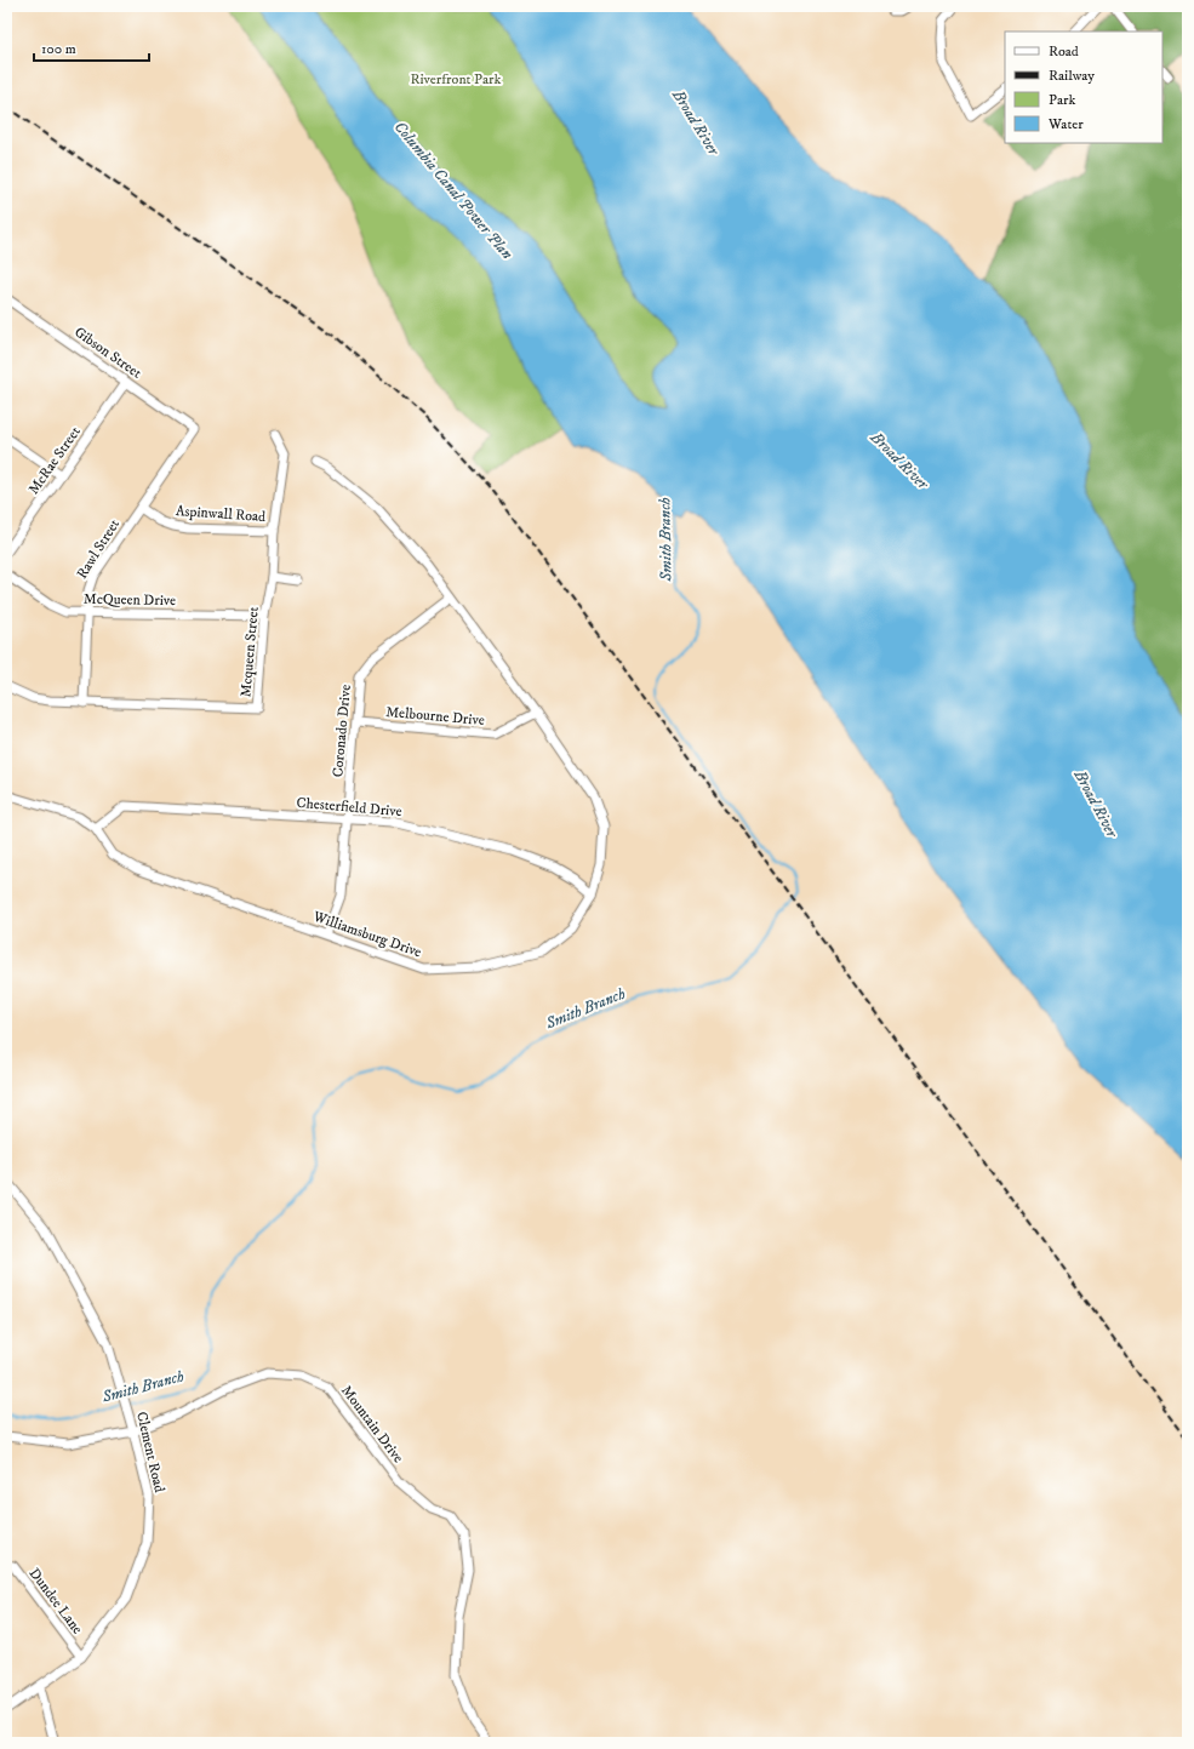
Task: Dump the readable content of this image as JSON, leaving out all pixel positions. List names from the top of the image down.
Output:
{
  "streets": {
    "street": [
      "Gibson Street",
      "McRae Street",
      "Aspinwall Road",
      "Rawl Street",
      "McQueen Drive",
      "Mcqueen Street",
      "Melbourne Drive",
      "Coronado Drive",
      "Chesterfield Drive",
      "Williamsburg Drive",
      "Mountain Drive",
      "Clement Road",
      "Dundee Lane"
    ]
  },
  "crossings": [
    ["Gibson Street", "McRae Street"],
    ["Gibson Street", "Rawl Street"],
    ["Aspinwall Road", "Rawl Street"],
    ["Aspinwall Road", "Mcqueen Street"],
    ["Rawl Street", "McQueen Drive"],
    ["Rawl Street", "Mcqueen Street"],
    ["McQueen Drive", "Mcqueen Street"],
    ["Melbourne Drive", "Coronado Drive"],
    ["Melbourne Drive", "Williamsburg Drive"],
    ["Coronado Drive", "Chesterfield Drive"],
    ["Coronado Drive", "Williamsburg Drive"],
    ["Chesterfield Drive", "Williamsburg Drive"],
    ["Mountain Drive", "Clement Road"],
    ["Clement Road", "Dundee Lane"]
  ],
  "water": ["Broad River", "Columbia Canal Power Plan", "Smith Branch"],
  "parks": ["Riverfront Park"],
  "legend": [
    "Road",
    "Railway",
    "Park",
    "Water"
  ],
  "scale_bar": "100 m"
}
